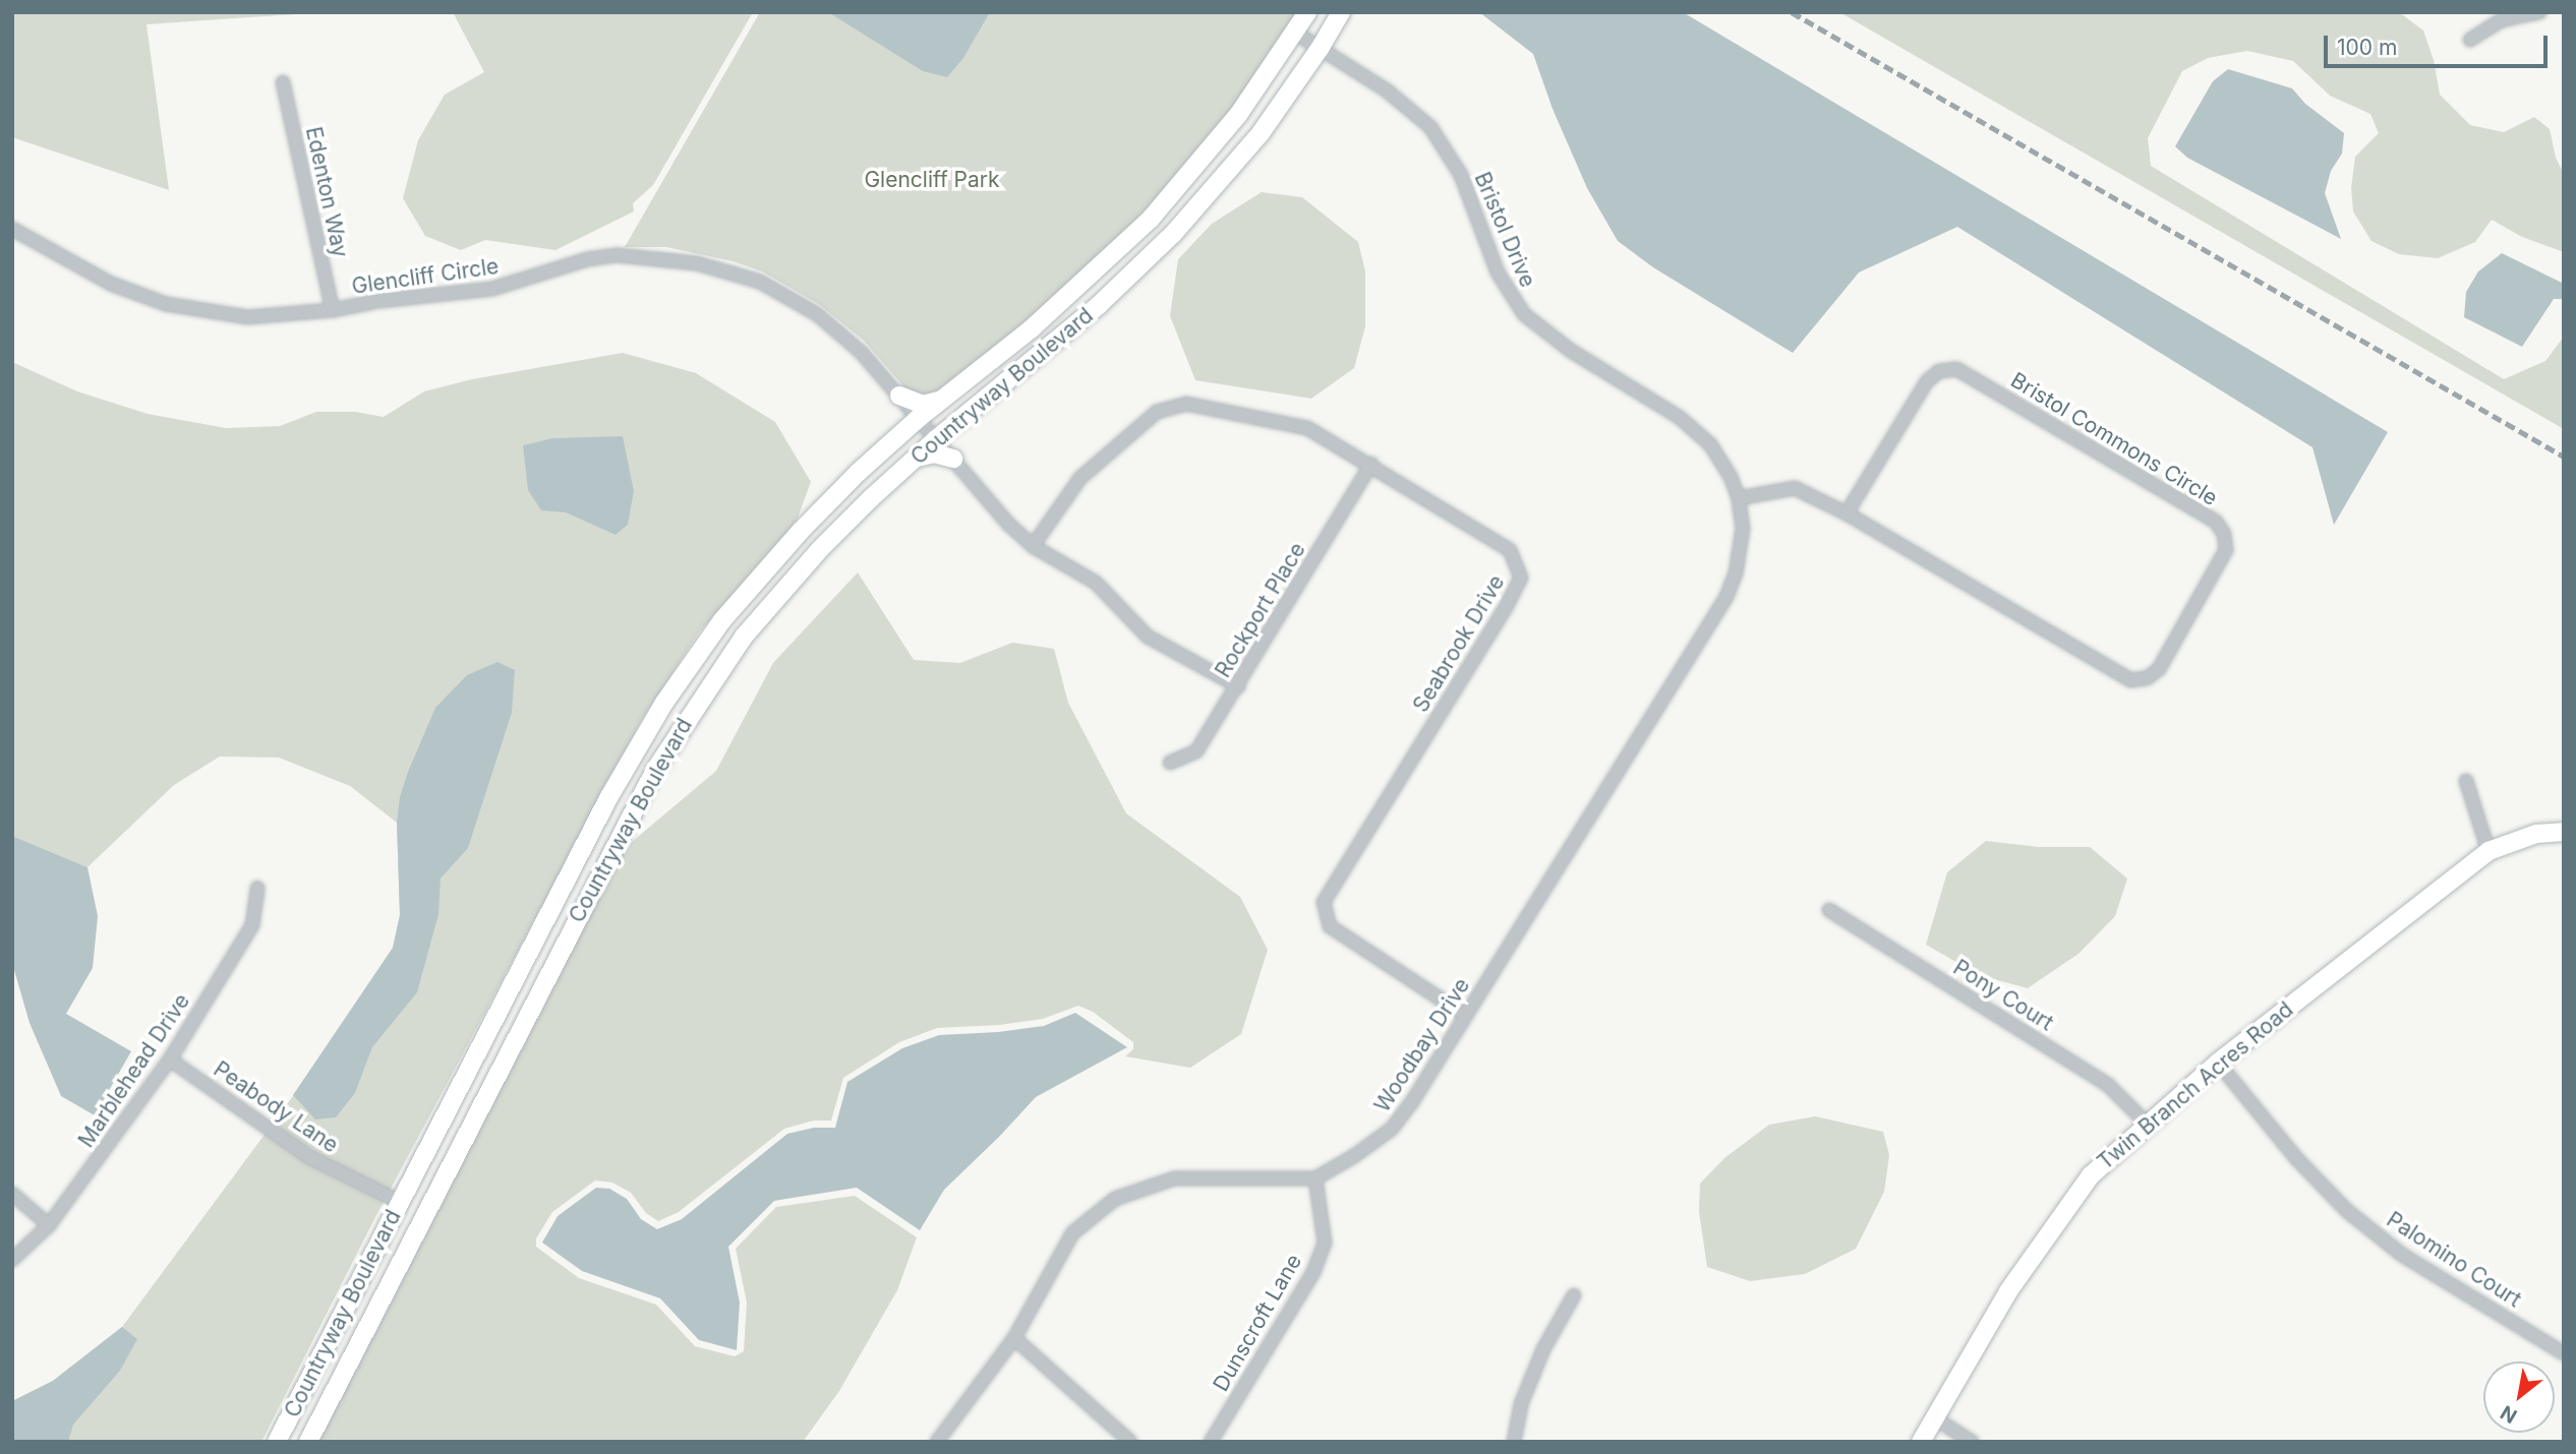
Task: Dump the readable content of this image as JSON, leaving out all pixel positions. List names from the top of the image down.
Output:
{
  "streets": {
    "street": [
      "Edenton Way",
      "Bristol Drive",
      "Glencliff Circle",
      "Countryway Boulevard",
      "Bristol Commons Circle",
      "Rockport Place",
      "Seabrook Drive",
      "Pony Court",
      "Woodbay Drive",
      "Marblehead Drive",
      "Twin Branch Acres Road",
      "Peabody Lane",
      "Palomino Court",
      "Dunscroft Lane"
    ]
  },
  "crossings": [
    ["Edenton Way", "Glencliff Circle"],
    ["Bristol Drive", "Countryway Boulevard"],
    ["Bristol Drive", "Bristol Commons Circle"],
    ["Bristol Drive", "Woodbay Drive"],
    ["Glencliff Circle", "Countryway Boulevard"],
    ["Glencliff Circle", "Rockport Place"],
    ["Glencliff Circle", "Seabrook Drive"],
    ["Countryway Boulevard", "Peabody Lane"],
    ["Bristol Commons Circle", "Woodbay Drive"],
    ["Rockport Place", "Seabrook Drive"],
    ["Seabrook Drive", "Woodbay Drive"],
    ["Pony Court", "Twin Branch Acres Road"],
    ["Woodbay Drive", "Dunscroft Lane"],
    ["Marblehead Drive", "Peabody Lane"],
    ["Twin Branch Acres Road", "Palomino Court"]
  ],
  "parks": ["Glencliff Park"],
  "scale_bar": "100 m",
  "north": "bottom left"
}
